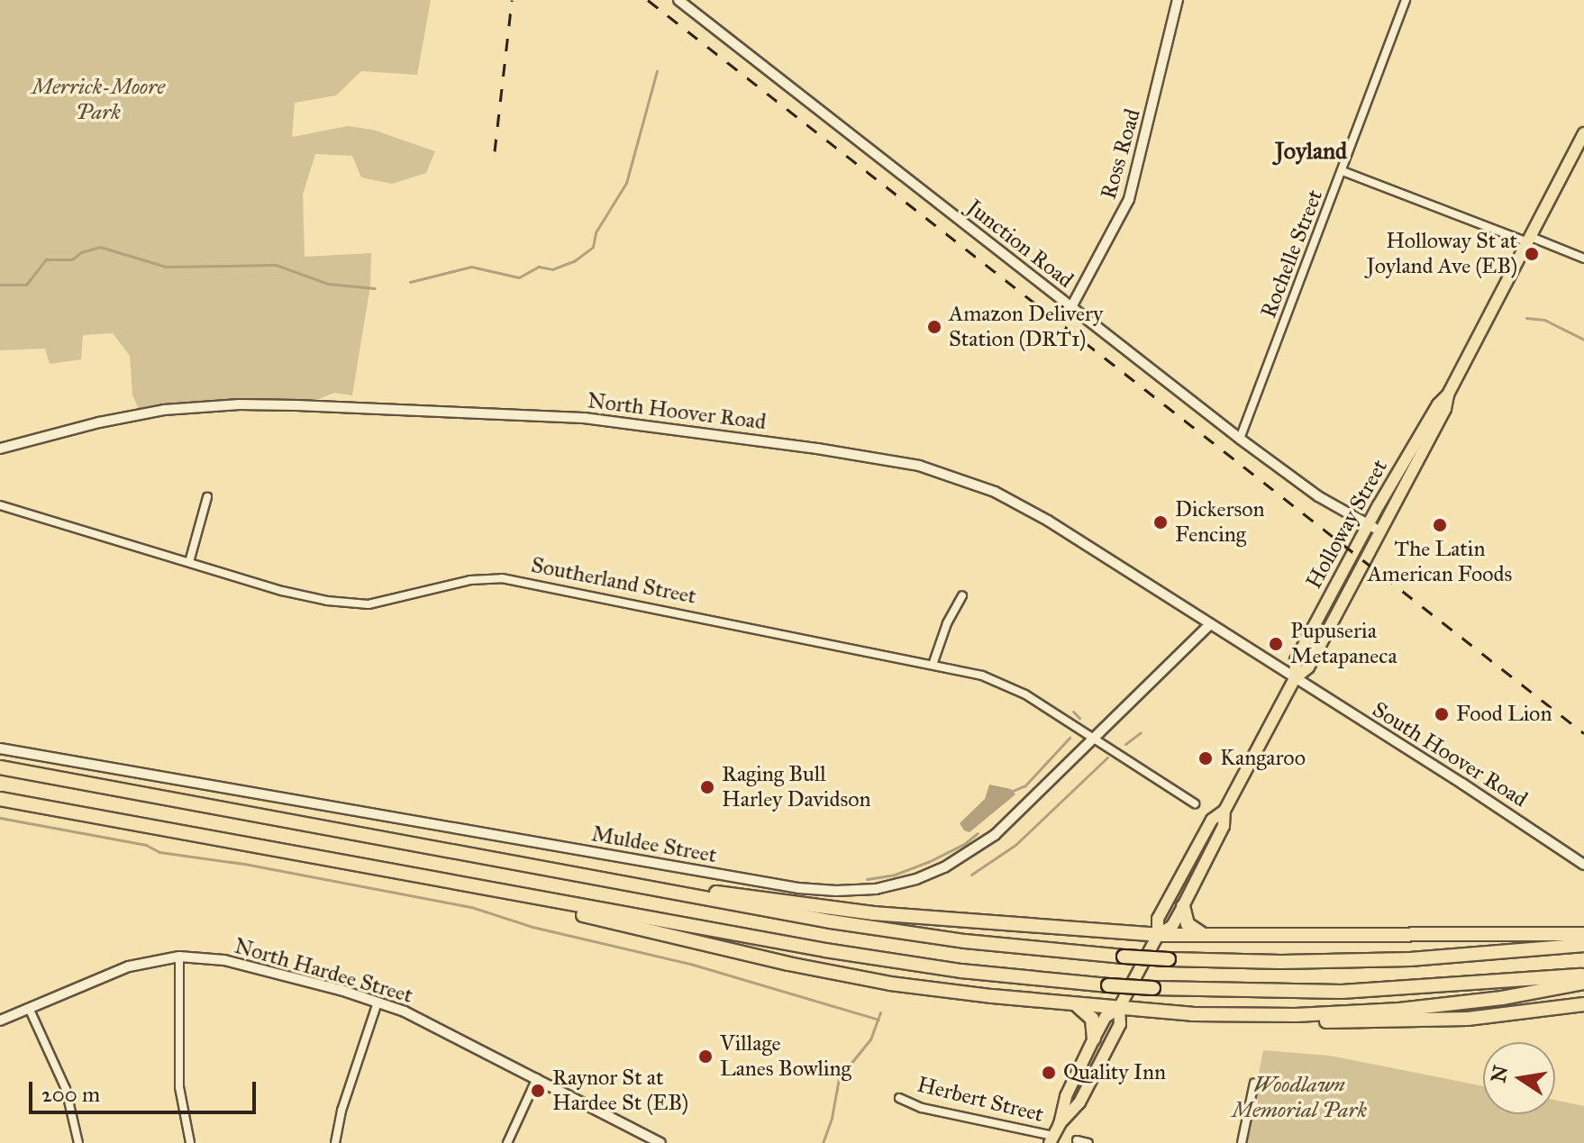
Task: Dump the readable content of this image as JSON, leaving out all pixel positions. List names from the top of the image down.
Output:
{
  "streets": {
    "main road": ["Holloway Street"],
    "street": [
      "Ross Road",
      "Junction Road",
      "Rochelle Street",
      "North Hoover Road",
      "Southerland Street",
      "South Hoover Road",
      "Muldee Street",
      "North Hardee Street",
      "Herbert Street"
    ]
  },
  "crossings": [
    ["Ross Road", "Junction Road"],
    ["Junction Road", "Rochelle Street"],
    ["Junction Road", "Holloway Street"],
    ["North Hoover Road", "Holloway Street"],
    ["North Hoover Road", "South Hoover Road"],
    ["North Hoover Road", "Muldee Street"],
    ["Holloway Street", "South Hoover Road"],
    ["Holloway Street", "Herbert Street"],
    ["Southerland Street", "Muldee Street"]
  ],
  "districts": ["Joyland"],
  "parks": ["Merrick-Moore Park", "Woodlawn Memorial Park"],
  "places": [
    "Holloway St at Joyland Ave (EB)",
    "Amazon Delivery Station (DRT1)",
    "Dickerson Fencing",
    "The Latin American Foods",
    "Pupuseria Metapaneca",
    "Food Lion",
    "Kangaroo",
    "Raging Bull Harley Davidson",
    "Village Lanes Bowling",
    "Quality Inn",
    "Raynor St at Hardee St (EB)"
  ],
  "scale_bar": "200 m",
  "north": "left"
}
